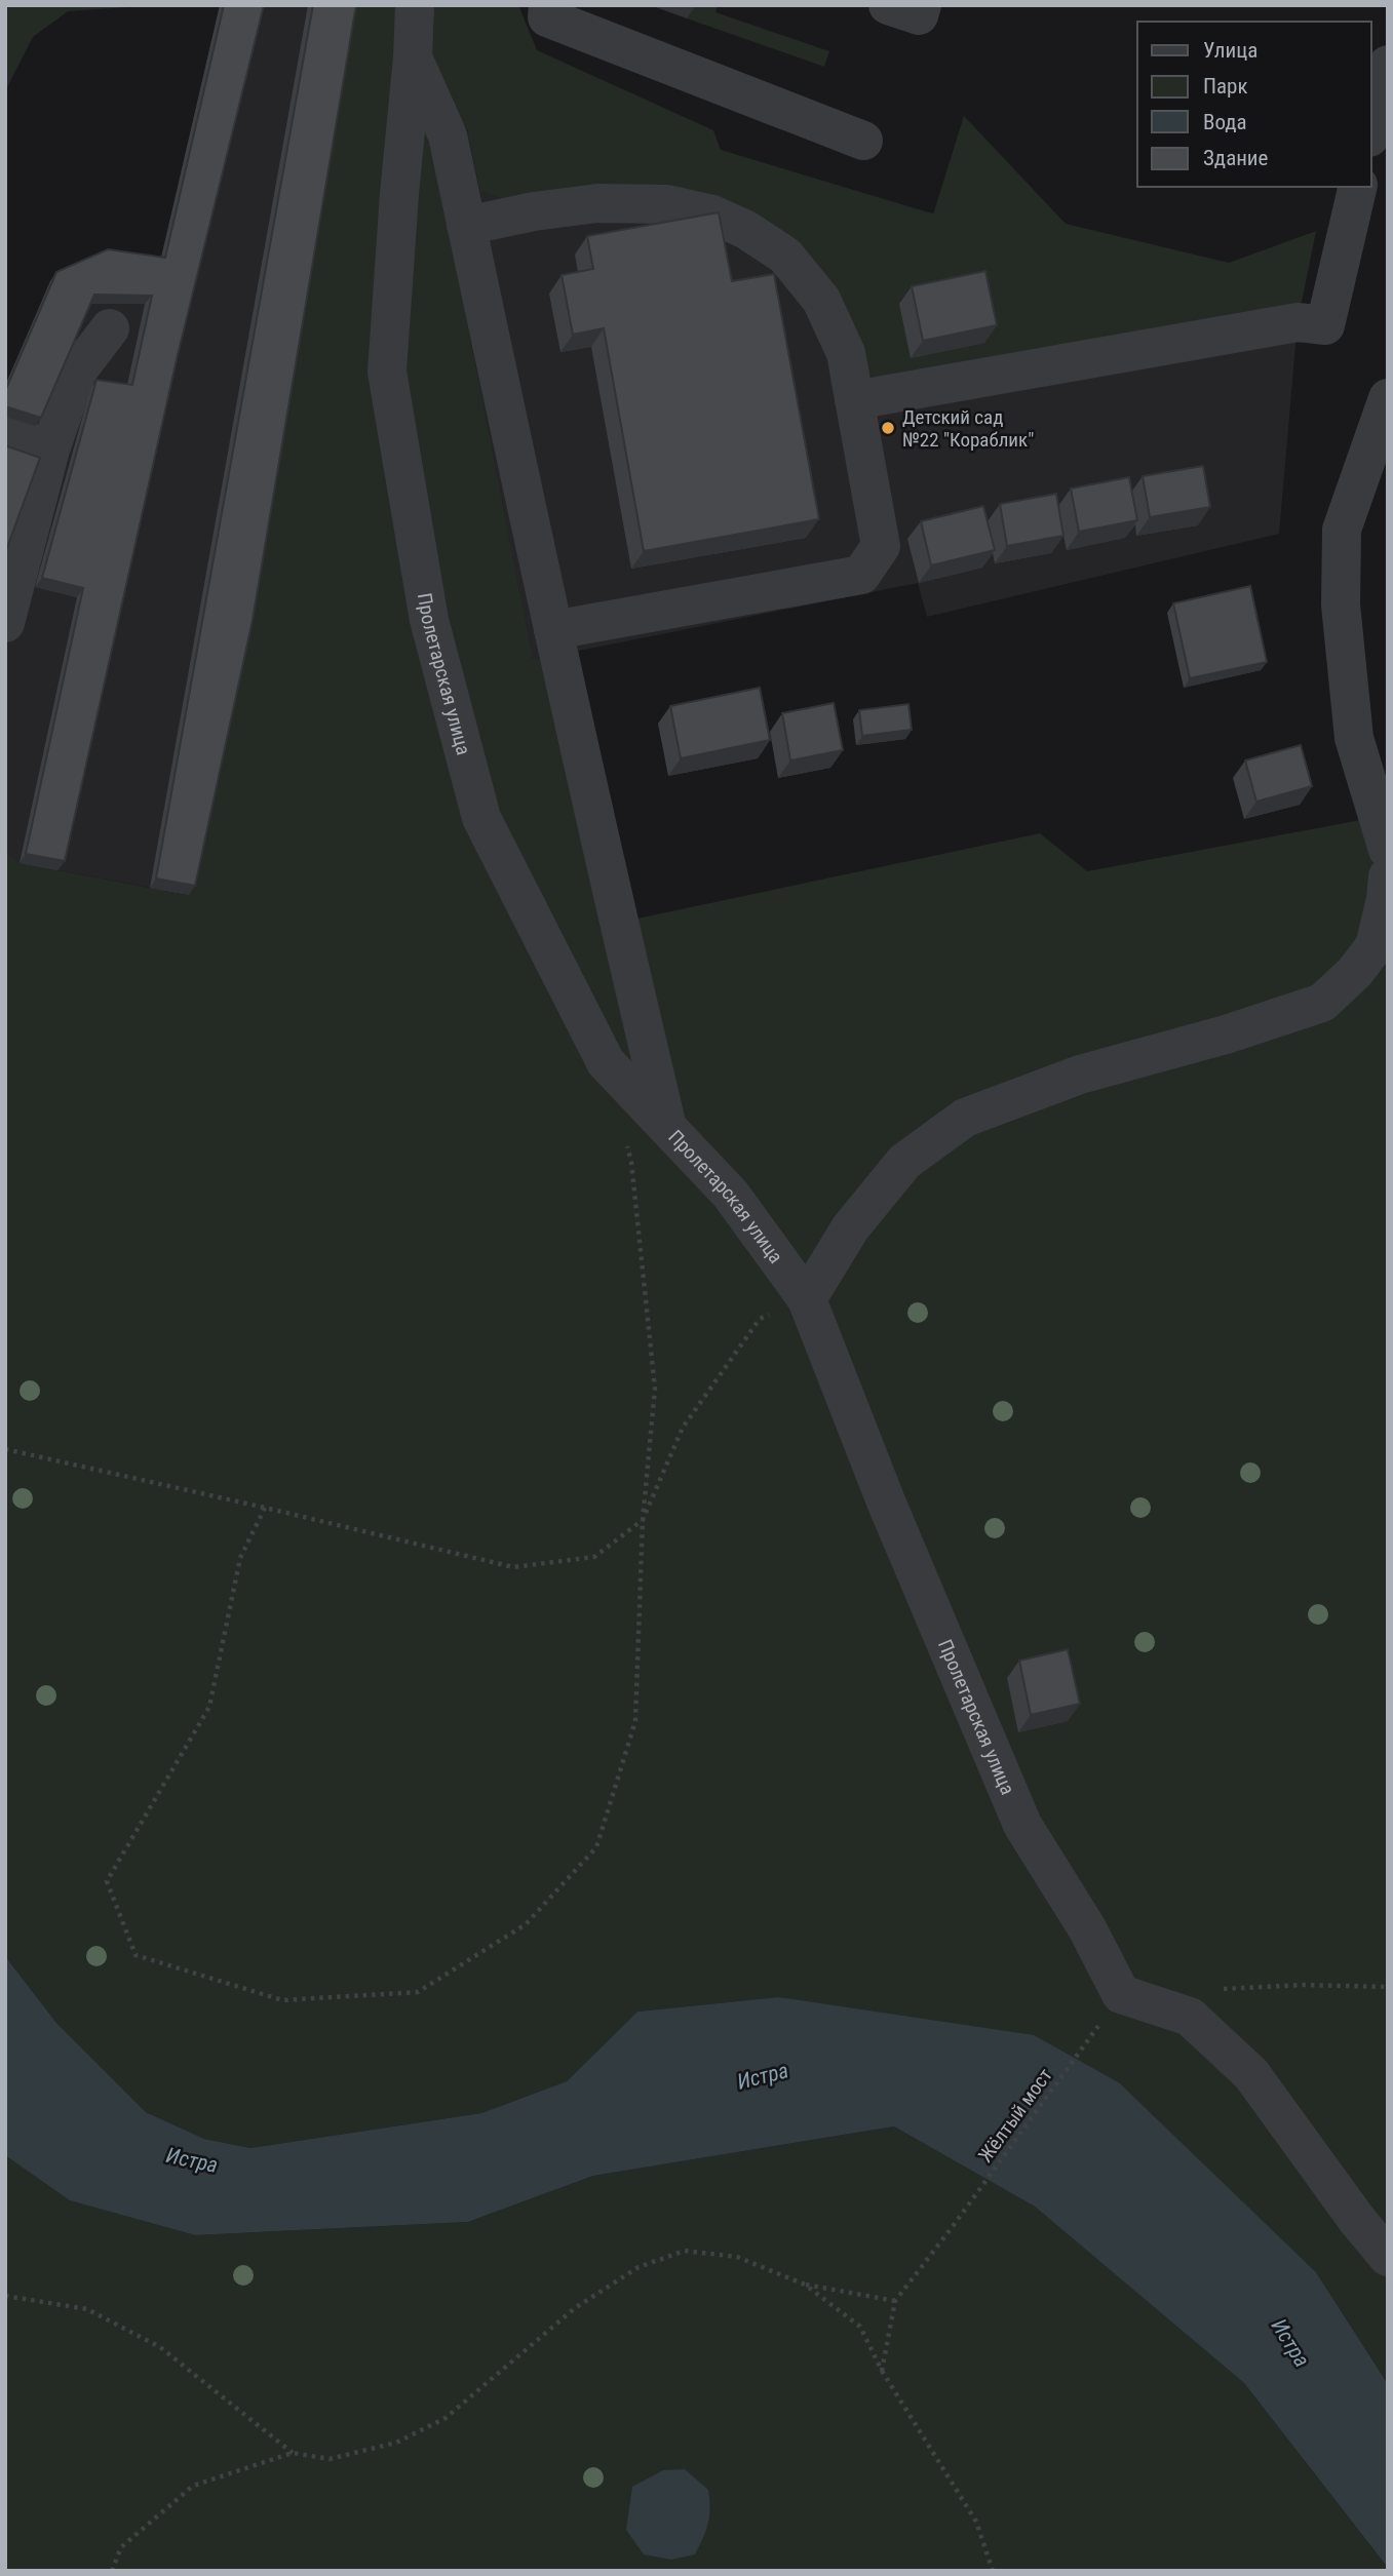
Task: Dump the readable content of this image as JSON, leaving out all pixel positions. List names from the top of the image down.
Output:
{
  "streets": {
    "street": ["Пролетарская улица"],
    "path": ["Жёлтый мост"]
  },
  "water": ["Истра"],
  "places": ["Детский сад №22 \"Кораблик\""],
  "legend": [
    "Улица",
    "Парк",
    "Вода",
    "Здание"
  ]
}
